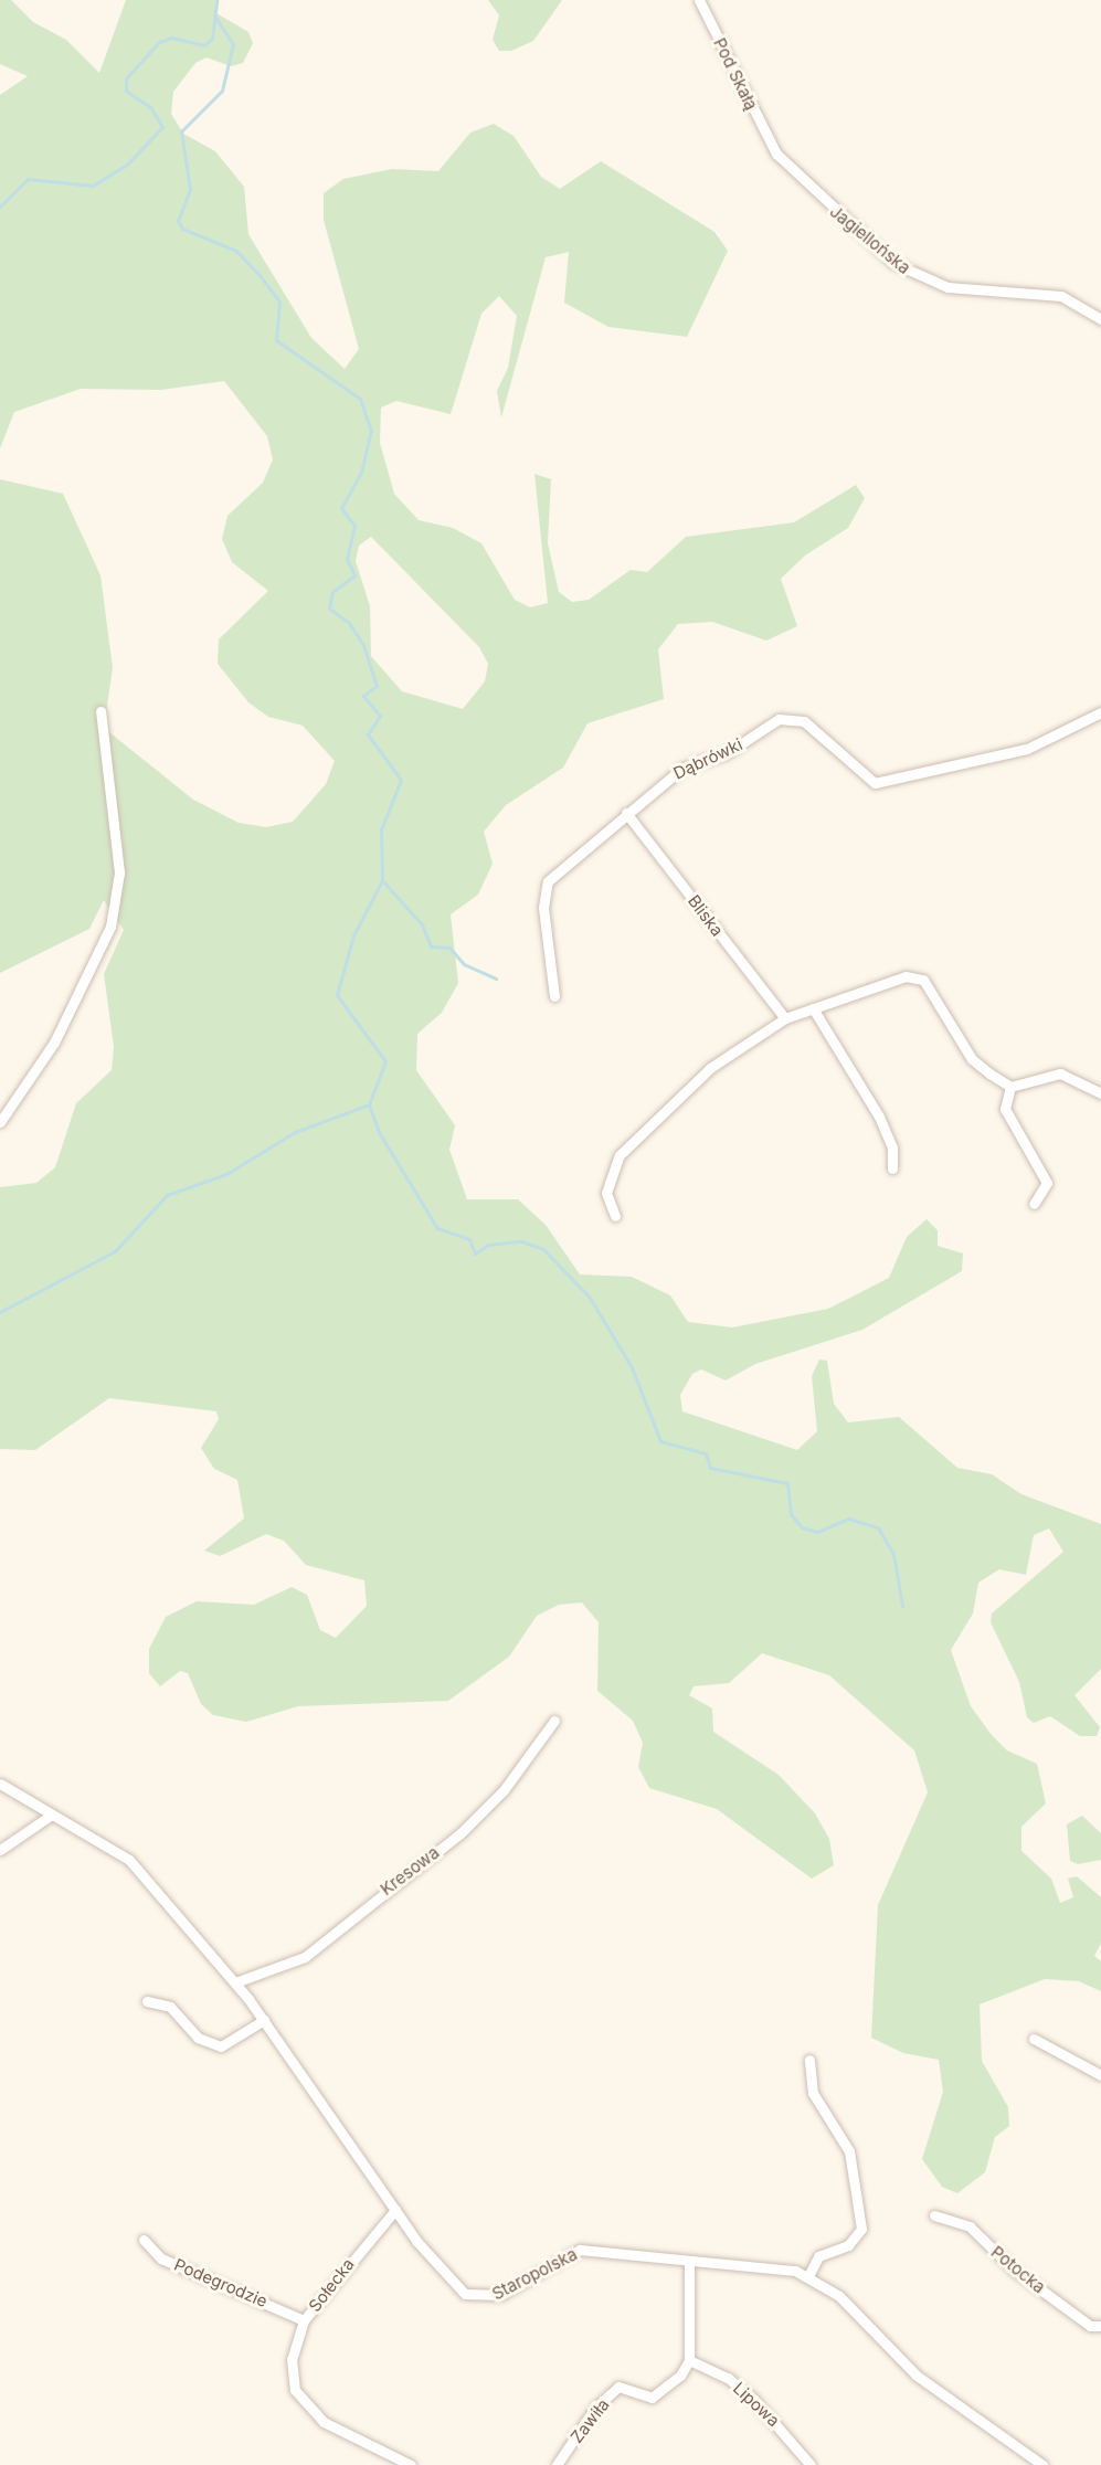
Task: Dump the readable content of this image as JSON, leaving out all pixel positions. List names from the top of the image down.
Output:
{
  "streets": {
    "street": [
      "Pod Skałą",
      "Jagiellońska",
      "Dąbrówki",
      "Bliska",
      "Kresowa",
      "Potocka",
      "Staropolska",
      "Podegrodzie",
      "Sołecka",
      "Lipowa",
      "Zawiła"
    ]
  },
  "crossings": [
    ["Pod Skałą", "Jagiellońska"],
    ["Dąbrówki", "Bliska"],
    ["Kresowa", "Staropolska"],
    ["Staropolska", "Sołecka"],
    ["Podegrodzie", "Sołecka"],
    ["Lipowa", "Zawiła"]
  ]
}
